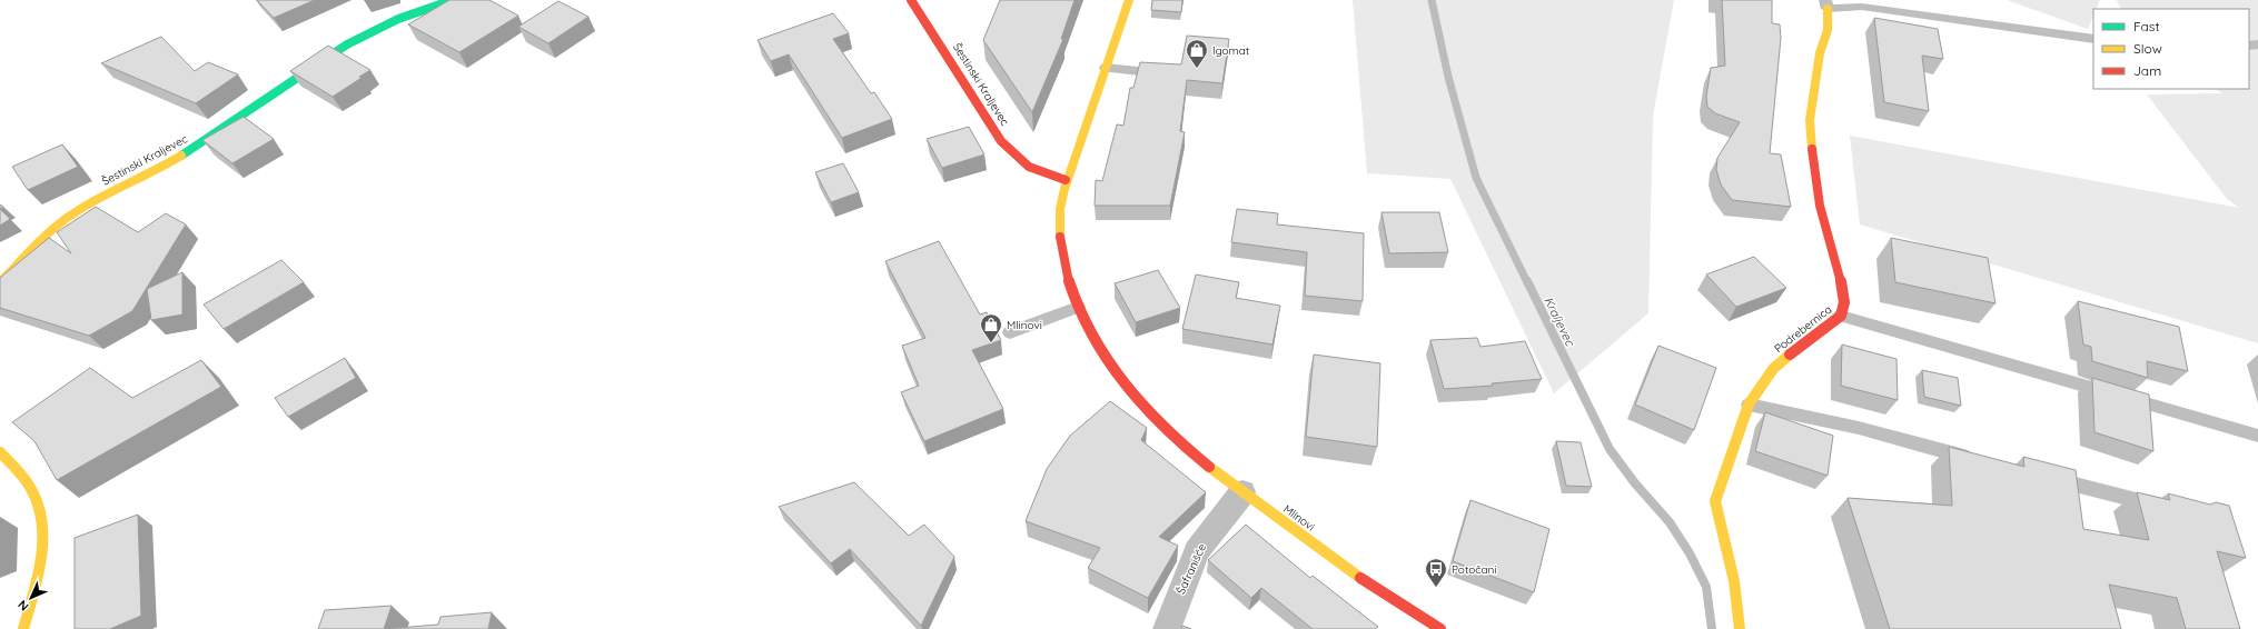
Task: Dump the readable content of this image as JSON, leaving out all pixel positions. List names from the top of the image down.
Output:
{
  "streets": {
    "street": [
      "Šestinski Kraljevec",
      "Podrebernica",
      "Mlinovi",
      "Šafranišće"
    ]
  },
  "crossings": [
    ["Šestinski Kraljevec", "Mlinovi"],
    ["Mlinovi", "Šafranišće"]
  ],
  "water": ["Kraljevec"],
  "places": {
    "shop": ["Igomat", "Mlinovi"],
    "bus stop": ["Potočani"]
  },
  "legend": ["Fast", "Slow", "Jam"],
  "north": "bottom left"
}
